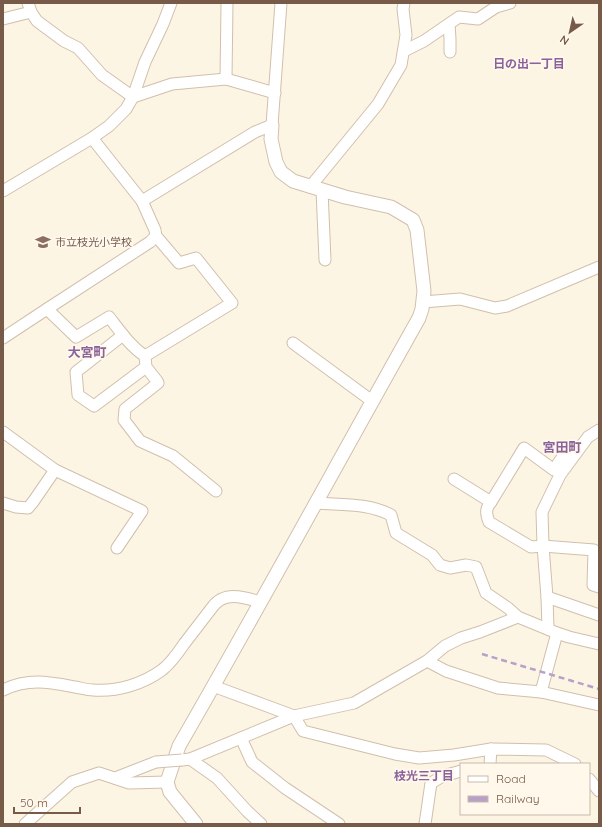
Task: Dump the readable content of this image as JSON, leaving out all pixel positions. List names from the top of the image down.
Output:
{
  "districts": [
    "日の出一丁目",
    "大宮町",
    "宮田町",
    "枝光三丁目"
  ],
  "places": {
    "school or university": ["市立枝光小学校"]
  },
  "legend": ["Road", "Railway"],
  "scale_bar": "50 m",
  "north": "bottom left"
}
